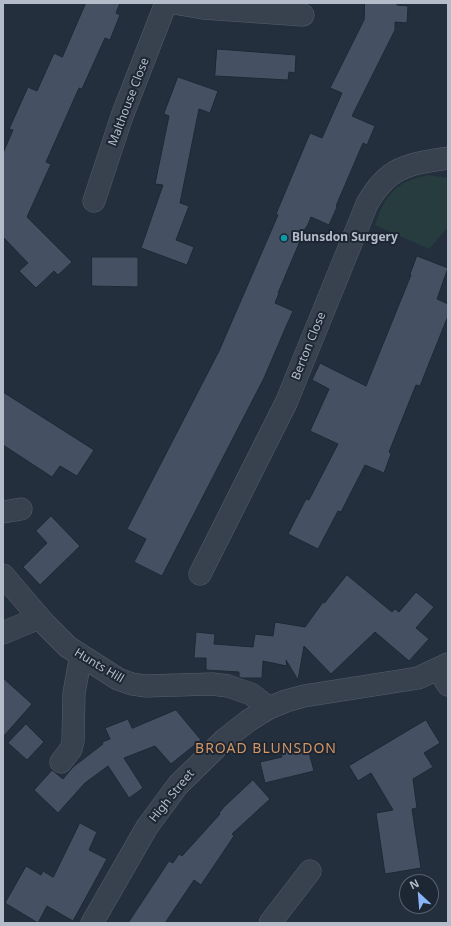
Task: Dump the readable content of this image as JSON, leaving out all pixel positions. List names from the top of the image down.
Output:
{
  "streets": {
    "street": [
      "Malthouse Close",
      "Berton Close",
      "Hunts Hill",
      "High Street"
    ]
  },
  "crossings": [
    ["Hunts Hill", "High Street"]
  ],
  "districts": ["BROAD BLUNSDON"],
  "places": ["Blunsdon Surgery"],
  "north": "top left"
}
